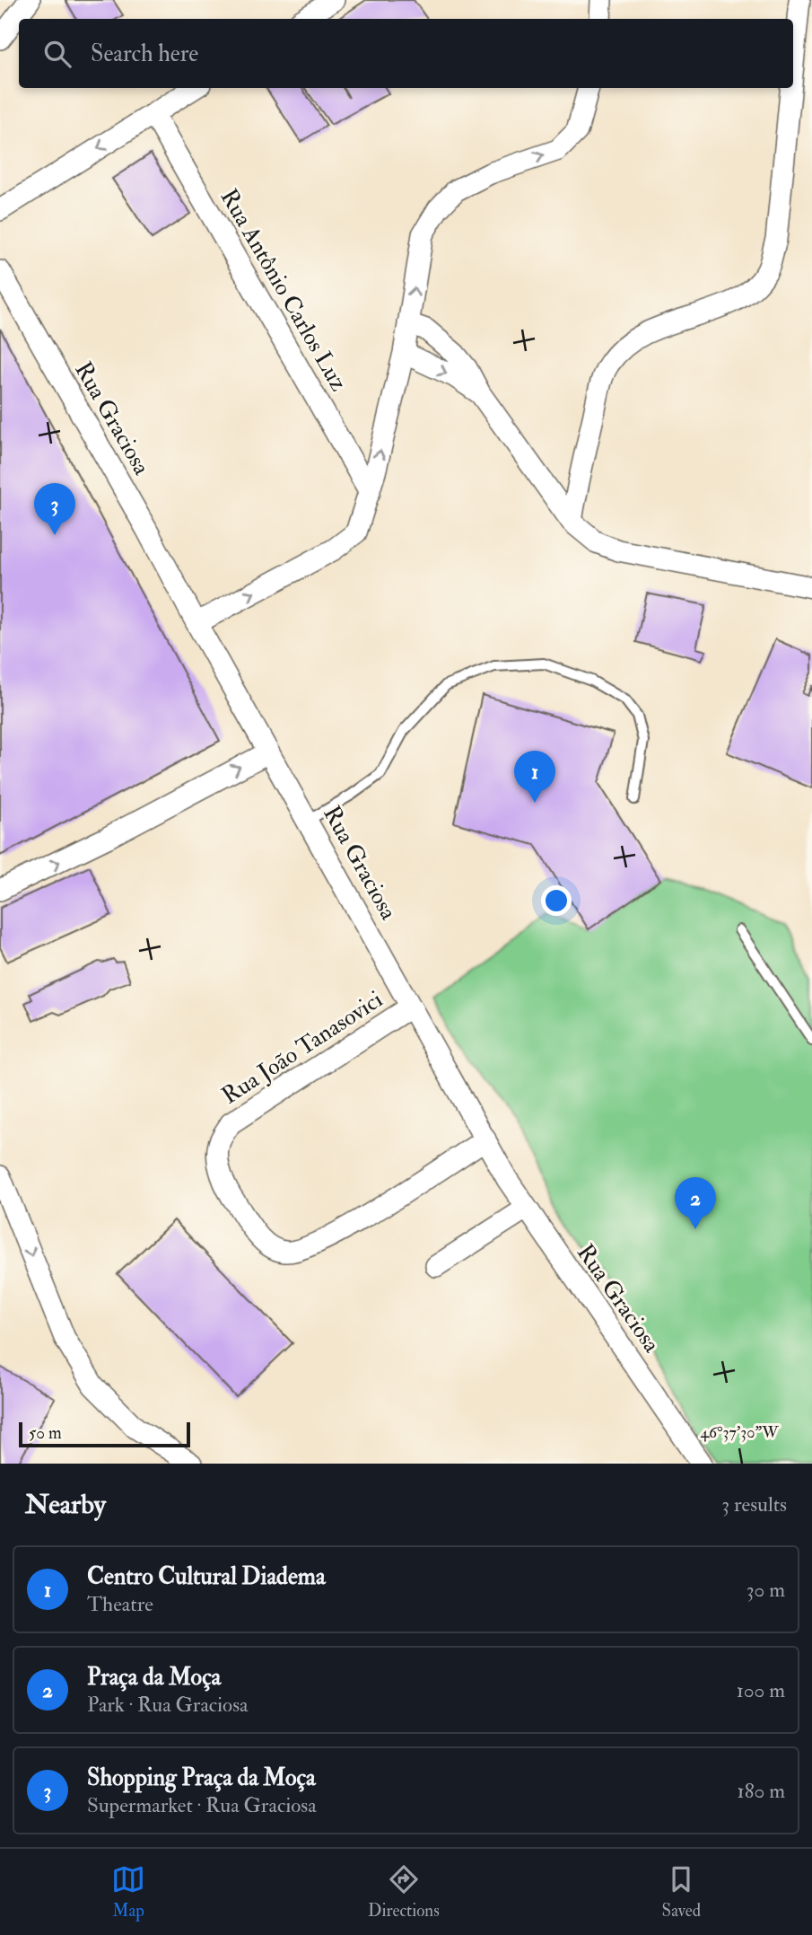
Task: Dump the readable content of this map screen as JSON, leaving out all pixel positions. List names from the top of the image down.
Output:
{
  "streets": {
    "street": ["Rua Antônio Carlos Luz", "Rua Graciosa", "Rua João Tanasovici"]
  },
  "crossings": [
    ["Rua Graciosa", "Rua João Tanasovici"]
  ],
  "scale_bar": "50 m",
  "page": {
    "search": "Search here",
    "pins": ["3", "1", "2"],
    "scale": "50 m",
    "heading": ["Nearby", "3 results"],
    "list": [
      {
        "mark": "1",
        "name": "Centro Cultural Diadema",
        "note": "Theatre",
        "value": "30 m"
      },
      {
        "mark": "2",
        "name": "Praça da Moça",
        "note": "Park · Rua Graciosa",
        "value": "100 m"
      },
      {
        "mark": "3",
        "name": "Shopping Praça da Moça",
        "note": "Supermarket · Rua Graciosa",
        "value": "180 m"
      }
    ],
    "nav": ["Map", "Directions", "Saved"]
  },
  "coordinates": ["46°37'30\"W"]
}
